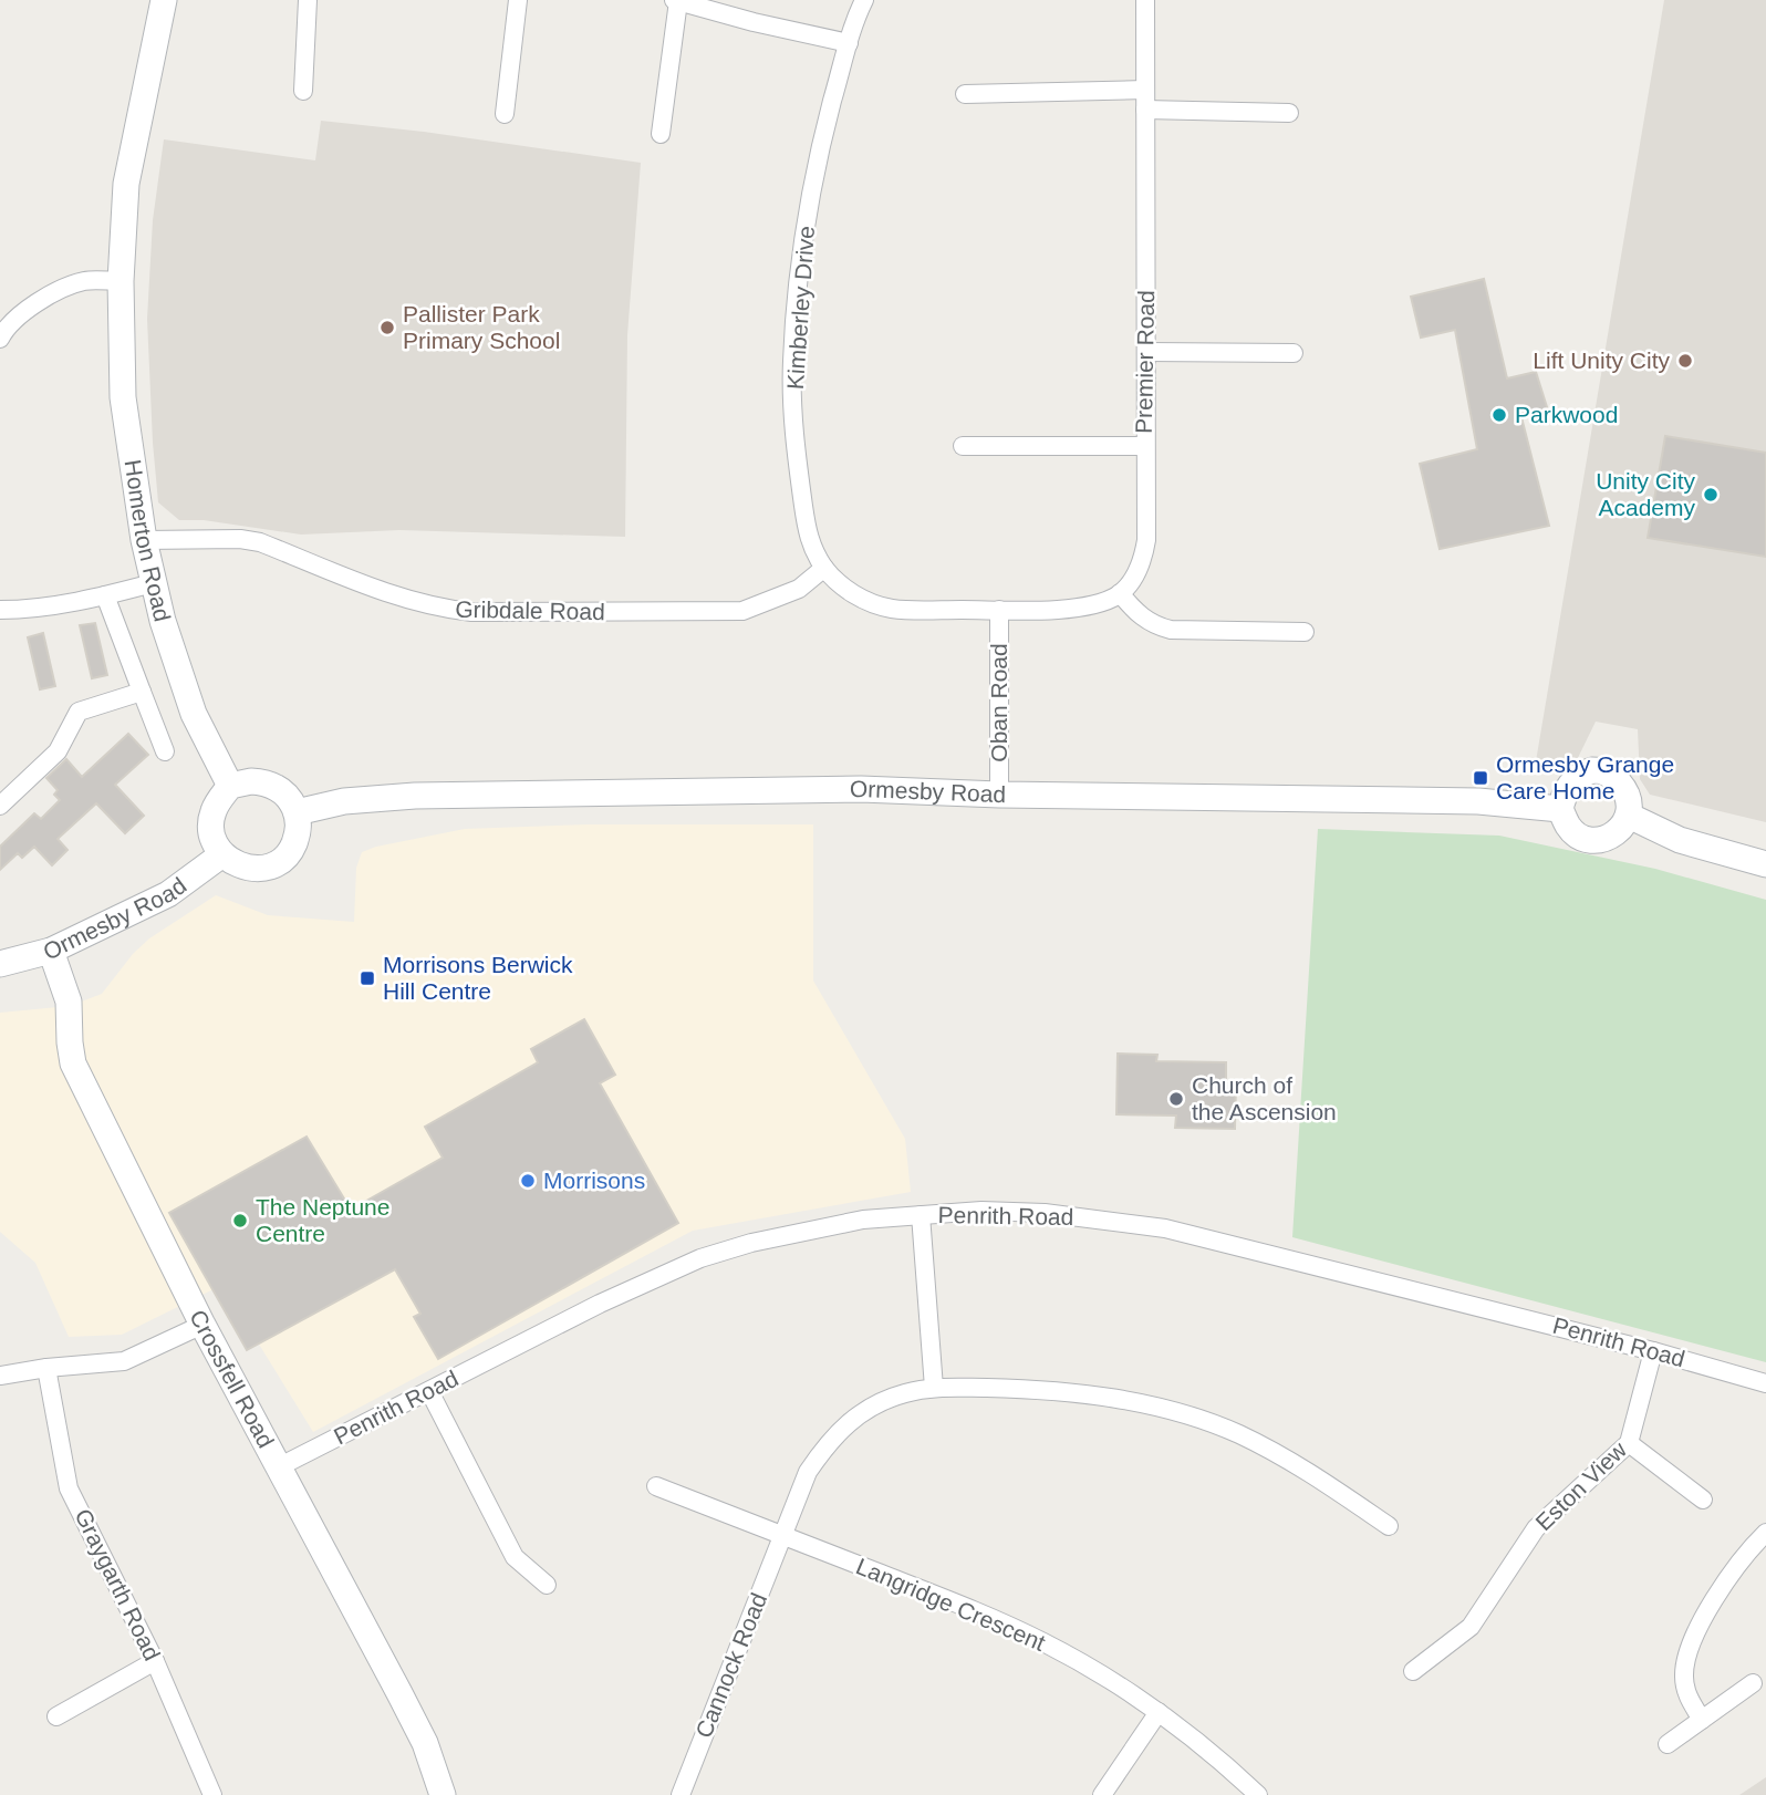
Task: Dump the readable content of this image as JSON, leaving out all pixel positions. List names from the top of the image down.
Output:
{
  "streets": {
    "street": [
      "Kimberley Drive",
      "Premier Road",
      "Homerton Road",
      "Gribdale Road",
      "Oban Road",
      "Ormesby Road",
      "Penrith Road",
      "Crossfell Road",
      "Eston View",
      "Graygarth Road",
      "Langridge Crescent",
      "Cannock Road"
    ]
  },
  "crossings": [
    ["Kimberley Drive", "Gribdale Road"],
    ["Kimberley Drive", "Oban Road"],
    ["Homerton Road", "Gribdale Road"],
    ["Homerton Road", "Ormesby Road"],
    ["Oban Road", "Ormesby Road"],
    ["Ormesby Road", "Crossfell Road"],
    ["Penrith Road", "Crossfell Road"],
    ["Penrith Road", "Eston View"],
    ["Langridge Crescent", "Cannock Road"]
  ],
  "places": {
    "other": [
      "Pallister Park Primary School",
      "Lift Unity City",
      "Parkwood",
      "Unity City Academy",
      "Church of the Ascension",
      "Morrisons",
      "The Neptune Centre"
    ],
    "transit": ["Ormesby Grange Care Home", "Morrisons Berwick Hill Centre"]
  }
}
